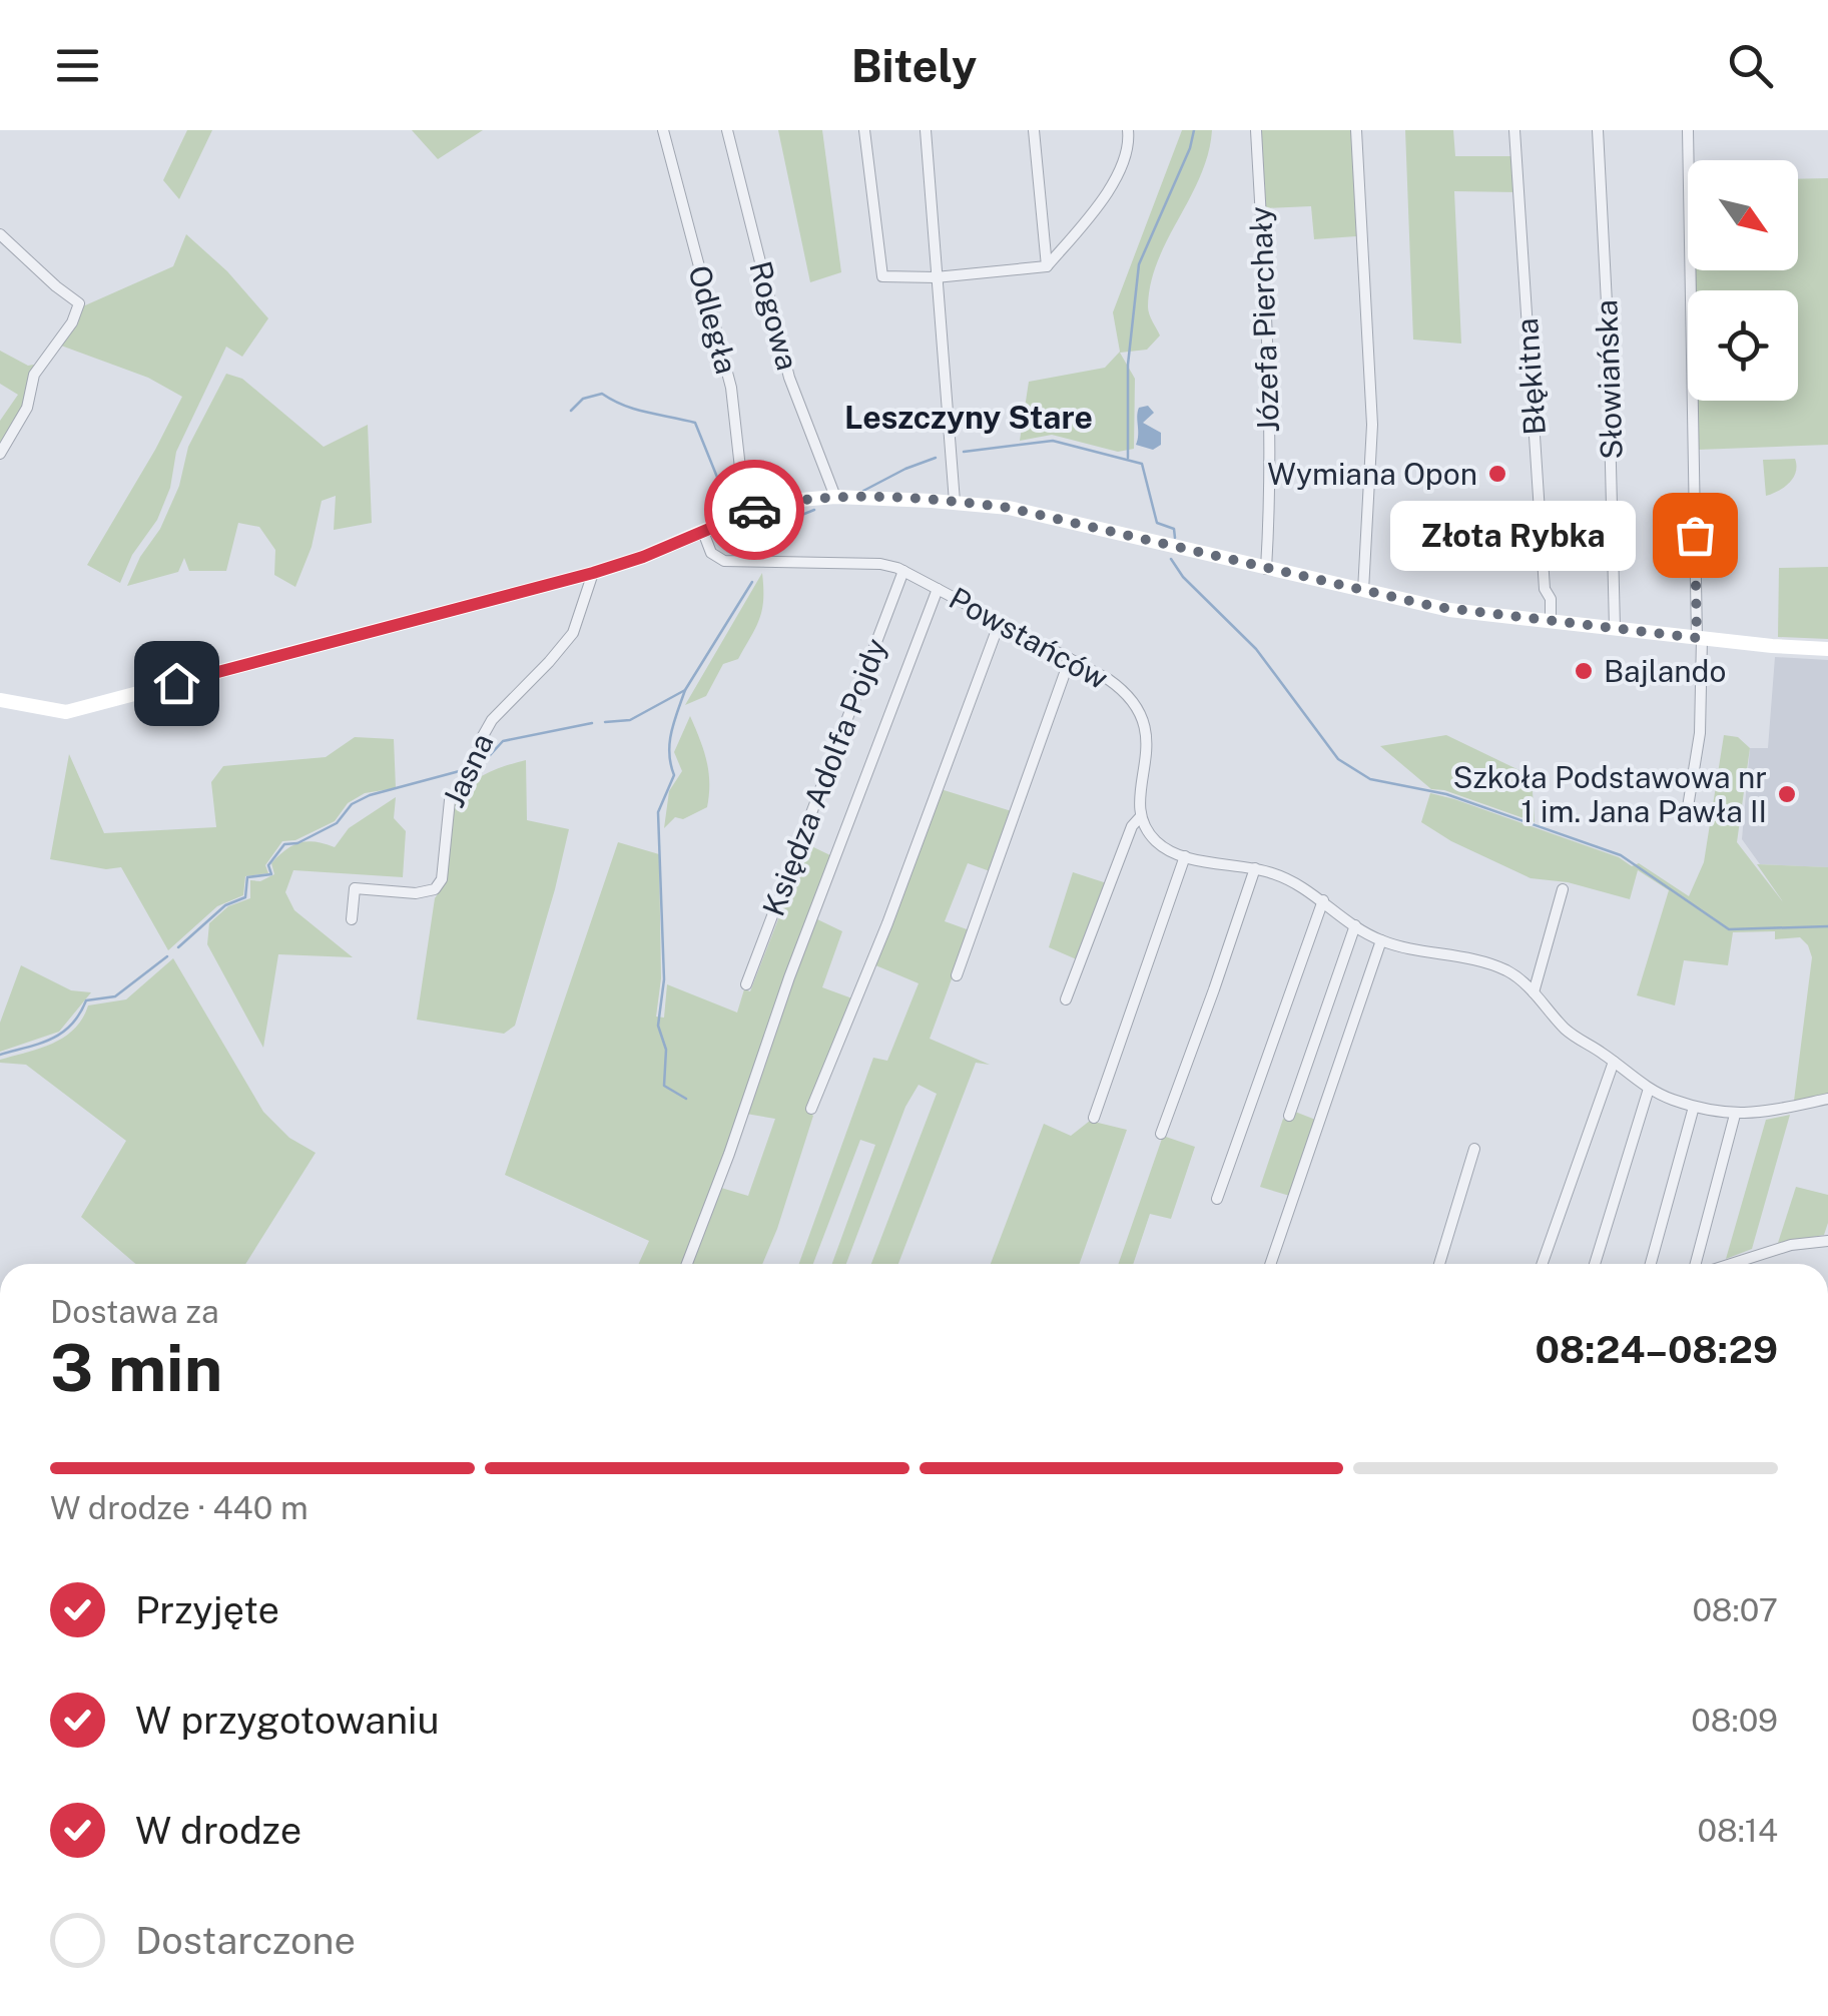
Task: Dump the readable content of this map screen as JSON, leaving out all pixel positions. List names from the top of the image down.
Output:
{
  "streets": {
    "street": [
      "Rogowa",
      "Odległa",
      "Józefa Pierchały",
      "Błękitna",
      "Słowiańska",
      "Powstańców",
      "Jasna",
      "Księdza Adolfa Pojdy"
    ]
  },
  "crossings": [
    ["Powstańców", "Księdza Adolfa Pojdy"]
  ],
  "districts": ["Leszczyny Stare"],
  "places": [
    "Wymiana Opon",
    "Złota Rybka",
    "Bajlando",
    "Szkoła Podstawowa nr 1 im. Jana Pawła II"
  ],
  "north": "bottom right",
  "page": {
    "header": "Bitely",
    "bubble": "Złota Rybka",
    "heading": ["3 min", "Dostawa za", "08:24–08:29"],
    "bar": "W drodze · 440 m",
    "list": [
      ["Przyjęte", "08:07"],
      ["W przygotowaniu", "08:09"],
      ["W drodze", "08:14"],
      "Dostarczone"
    ]
  }
}
